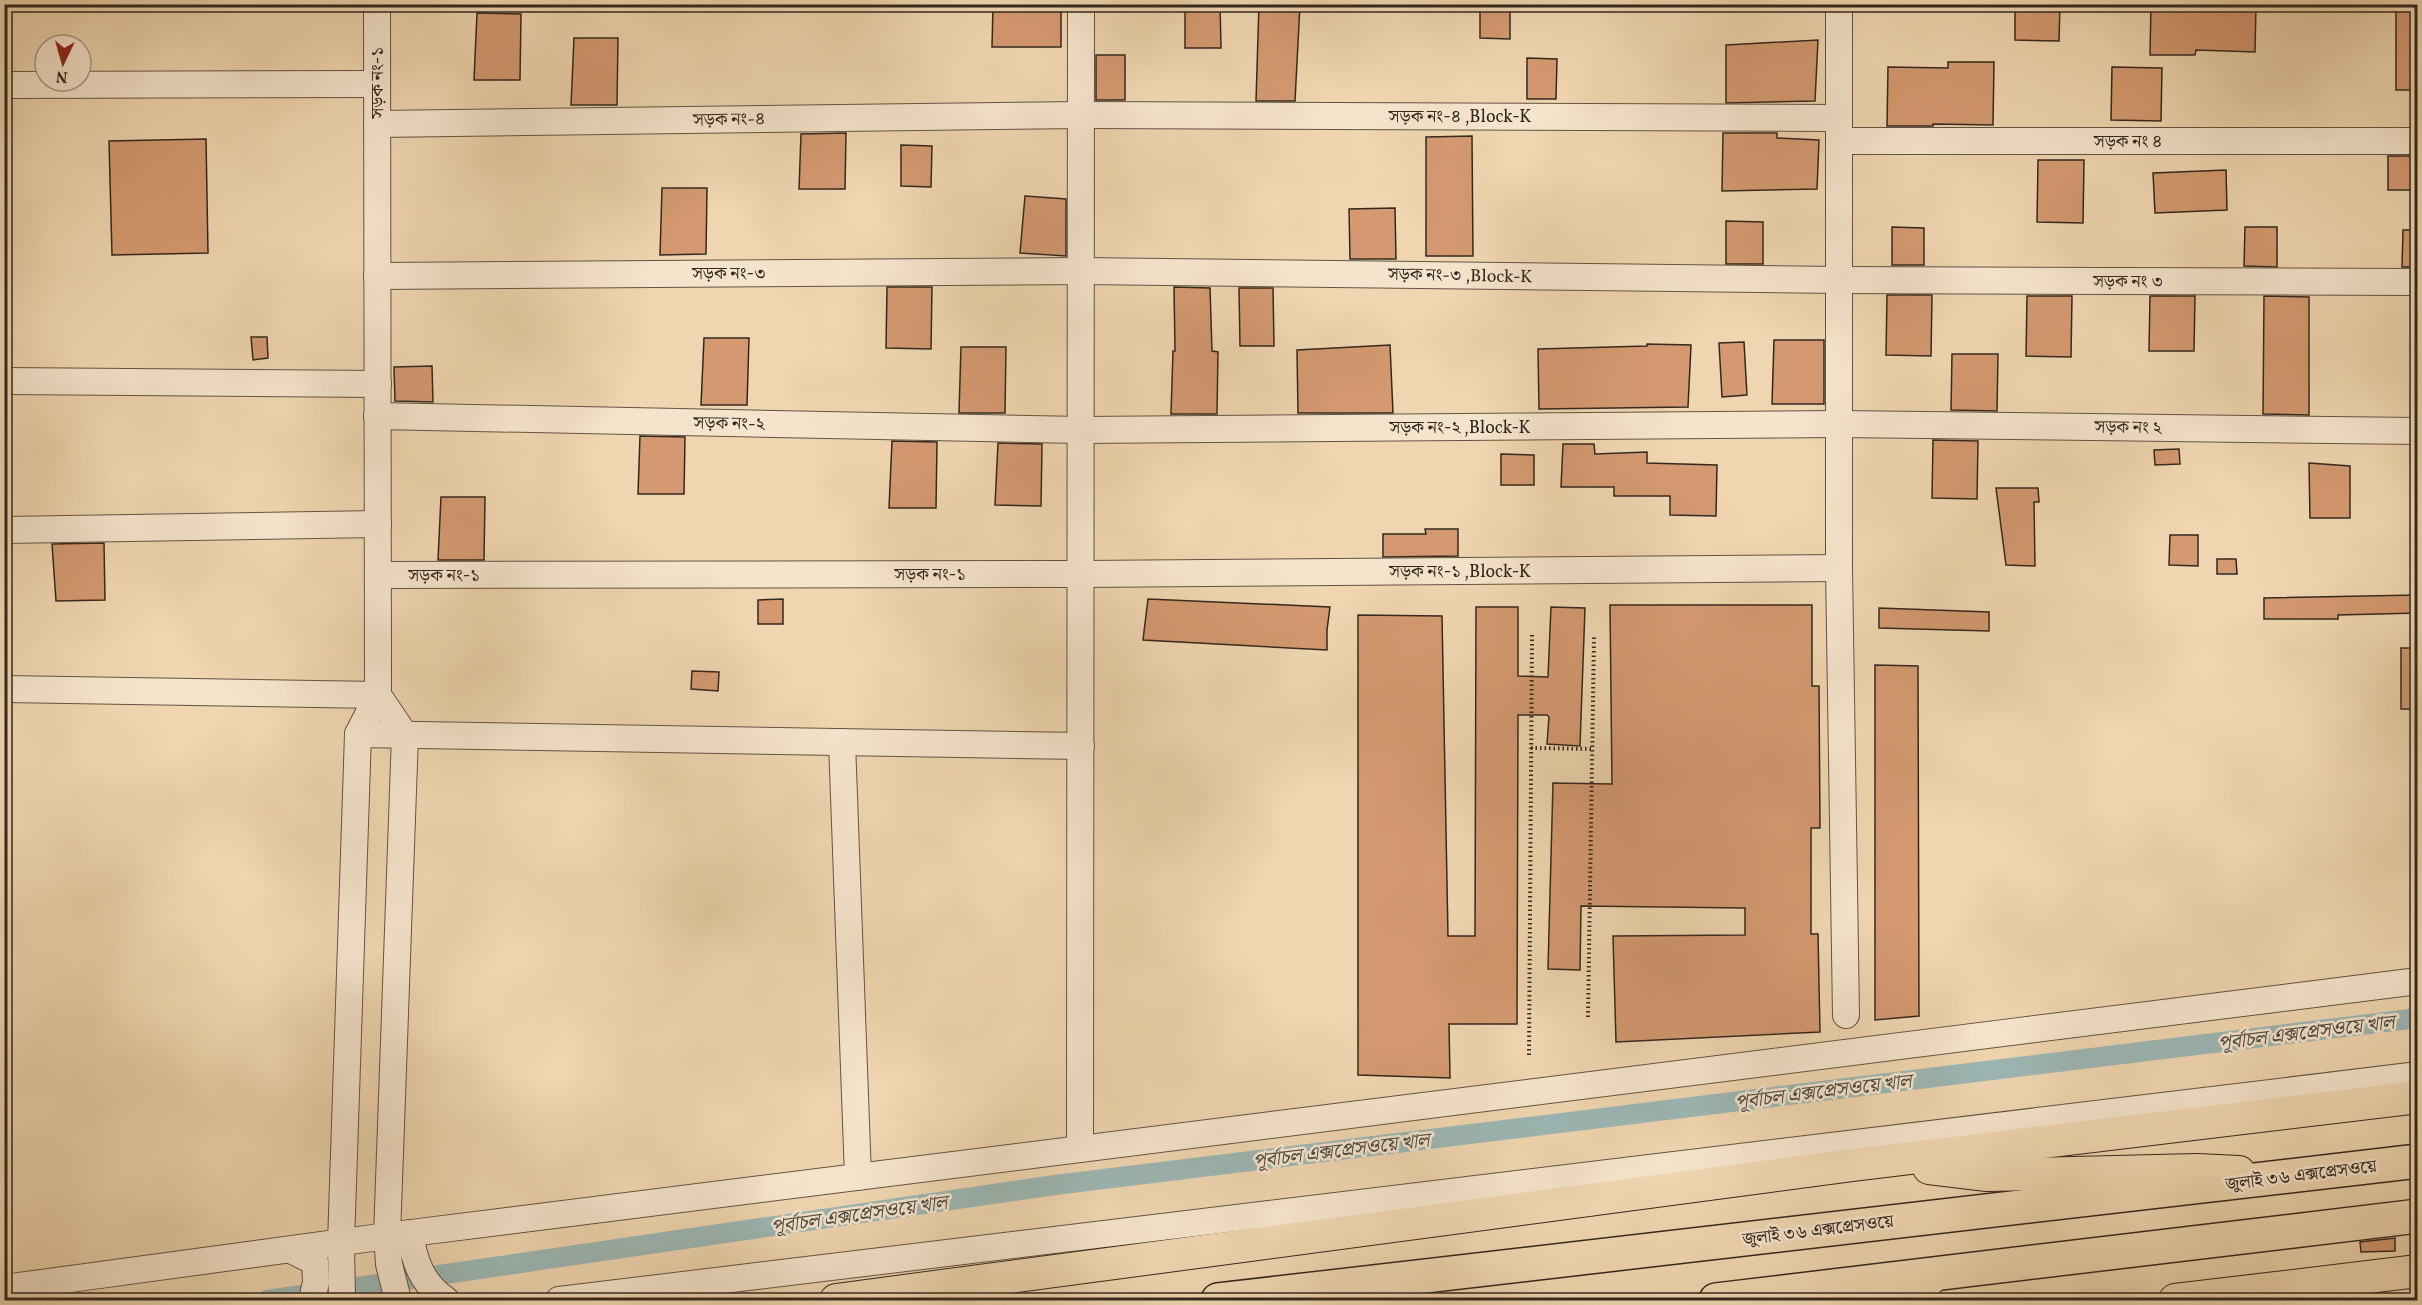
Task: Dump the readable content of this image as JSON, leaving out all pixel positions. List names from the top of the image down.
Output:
{
  "streets": {
    "highway": ["জুলাই ৩৬ এক্সপ্রেসওয়ে"],
    "street": [
      "সড়ক নং-১",
      "সড়ক নং-৪ ,Block-K",
      "সড়ক নং-৪",
      "সড়ক নং ৪",
      "সড়ক নং-৩",
      "সড়ক নং-৩ ,Block-K",
      "সড়ক নং ৩",
      "সড়ক নং-২",
      "সড়ক নং-২ ,Block-K",
      "সড়ক নং ২",
      "সড়ক নং-১ ,Block-K"
    ]
  },
  "crossings": [
    ["সড়ক নং-১", "সড়ক নং-৪"],
    ["সড়ক নং-১", "সড়ক নং-৩"],
    ["সড়ক নং-১", "সড়ক নং-২"],
    ["সড়ক নং-১", "সড়ক নং-১ ,Block-K"],
    ["সড়ক নং-৪ ,Block-K", "সড়ক নং-৪"],
    ["সড়ক নং-৪ ,Block-K", "সড়ক নং ৪"],
    ["সড়ক নং-৩", "সড়ক নং-৩ ,Block-K"],
    ["সড়ক নং-৩ ,Block-K", "সড়ক নং ৩"],
    ["সড়ক নং-২", "সড়ক নং-২ ,Block-K"],
    ["সড়ক নং-২ ,Block-K", "সড়ক নং ২"]
  ],
  "water": ["পূর্বাচল এক্সপ্রেসওয়ে খাল"],
  "north": "bottom"
}
